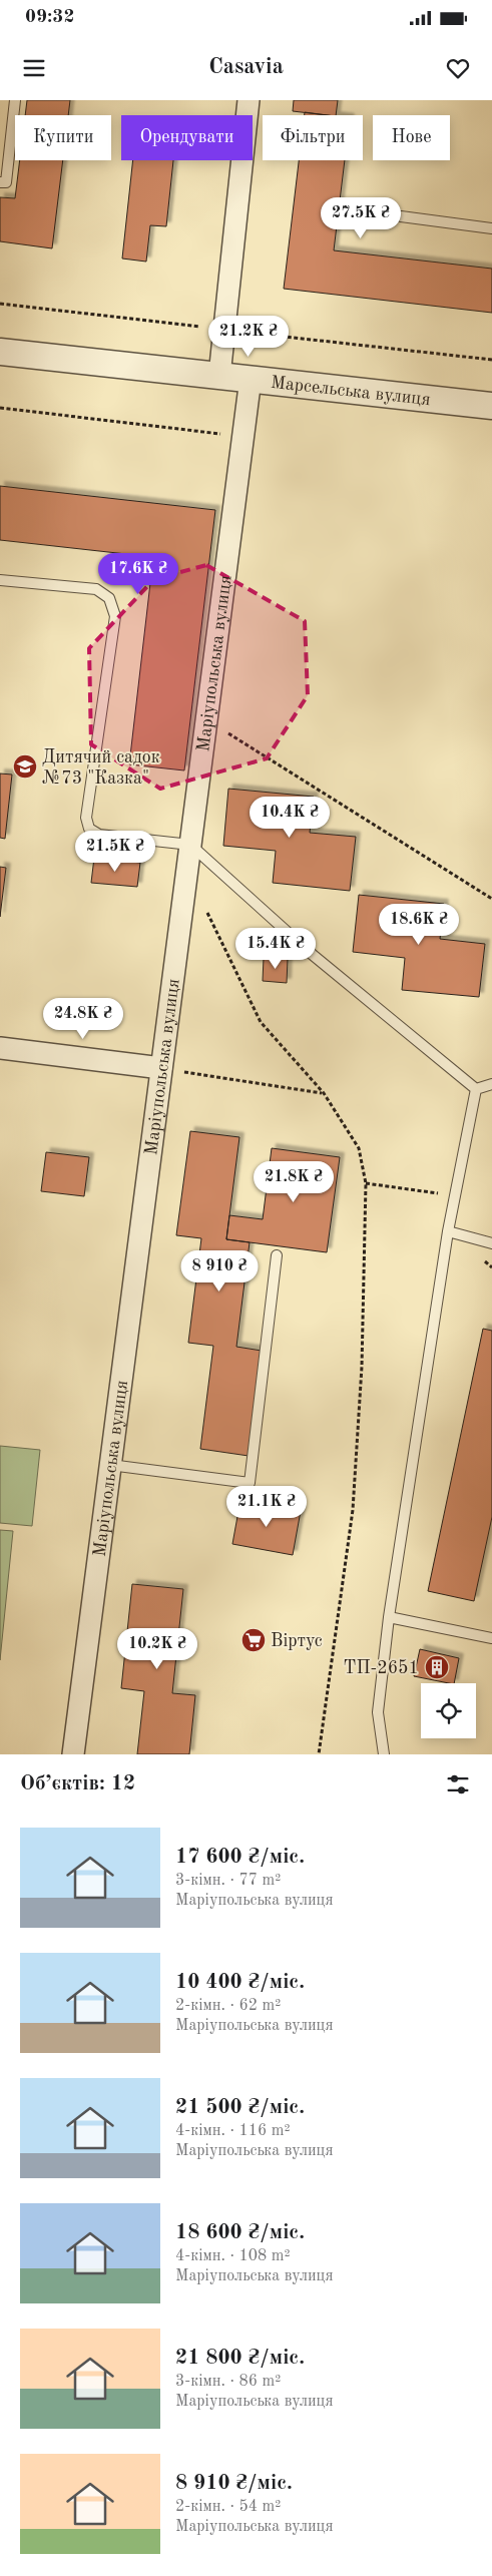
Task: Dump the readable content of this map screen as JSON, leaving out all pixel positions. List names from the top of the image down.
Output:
{
  "streets": {
    "street": ["Марсельська вулиця", "Маріупольська вулиця"]
  },
  "crossings": [
    ["Марсельська вулиця", "Маріупольська вулиця"]
  ],
  "places": {
    "school or university": ["Дитячий садок №73 \"Казка\""],
    "supermarket": ["Вiртус"],
    "building": ["ТП-2651"]
  },
  "page": {
    "status": "09:32",
    "header": "Casavia",
    "chip": [
      "Купити",
      "Орендувати",
      "Фільтри",
      "Нове"
    ],
    "price": [
      "27.5K ₴",
      "21.2K ₴",
      "17.6K ₴",
      "10.4K ₴",
      "21.5K ₴",
      "18.6K ₴",
      "15.4K ₴",
      "24.8K ₴",
      "21.8K ₴",
      "8 910 ₴",
      "21.1K ₴",
      "10.2K ₴"
    ],
    "heading": "Об’єктів: 12",
    "list": [
      {
        "name": "17 600 ₴/міс.",
        "note": "3-кімн. · 77 m² · Маріупольська вулиця"
      },
      {
        "name": "10 400 ₴/міс.",
        "note": "2-кімн. · 62 m² · Маріупольська вулиця"
      },
      {
        "name": "21 500 ₴/міс.",
        "note": "4-кімн. · 116 m² · Маріупольська вулиця"
      },
      {
        "name": "18 600 ₴/міс.",
        "note": "4-кімн. · 108 m² · Маріупольська вулиця"
      },
      {
        "name": "21 800 ₴/міс.",
        "note": "3-кімн. · 86 m² · Маріупольська вулиця"
      },
      {
        "name": "8 910 ₴/міс.",
        "note": "2-кімн. · 54 m² · Маріупольська вулиця"
      }
    ]
  }
}
